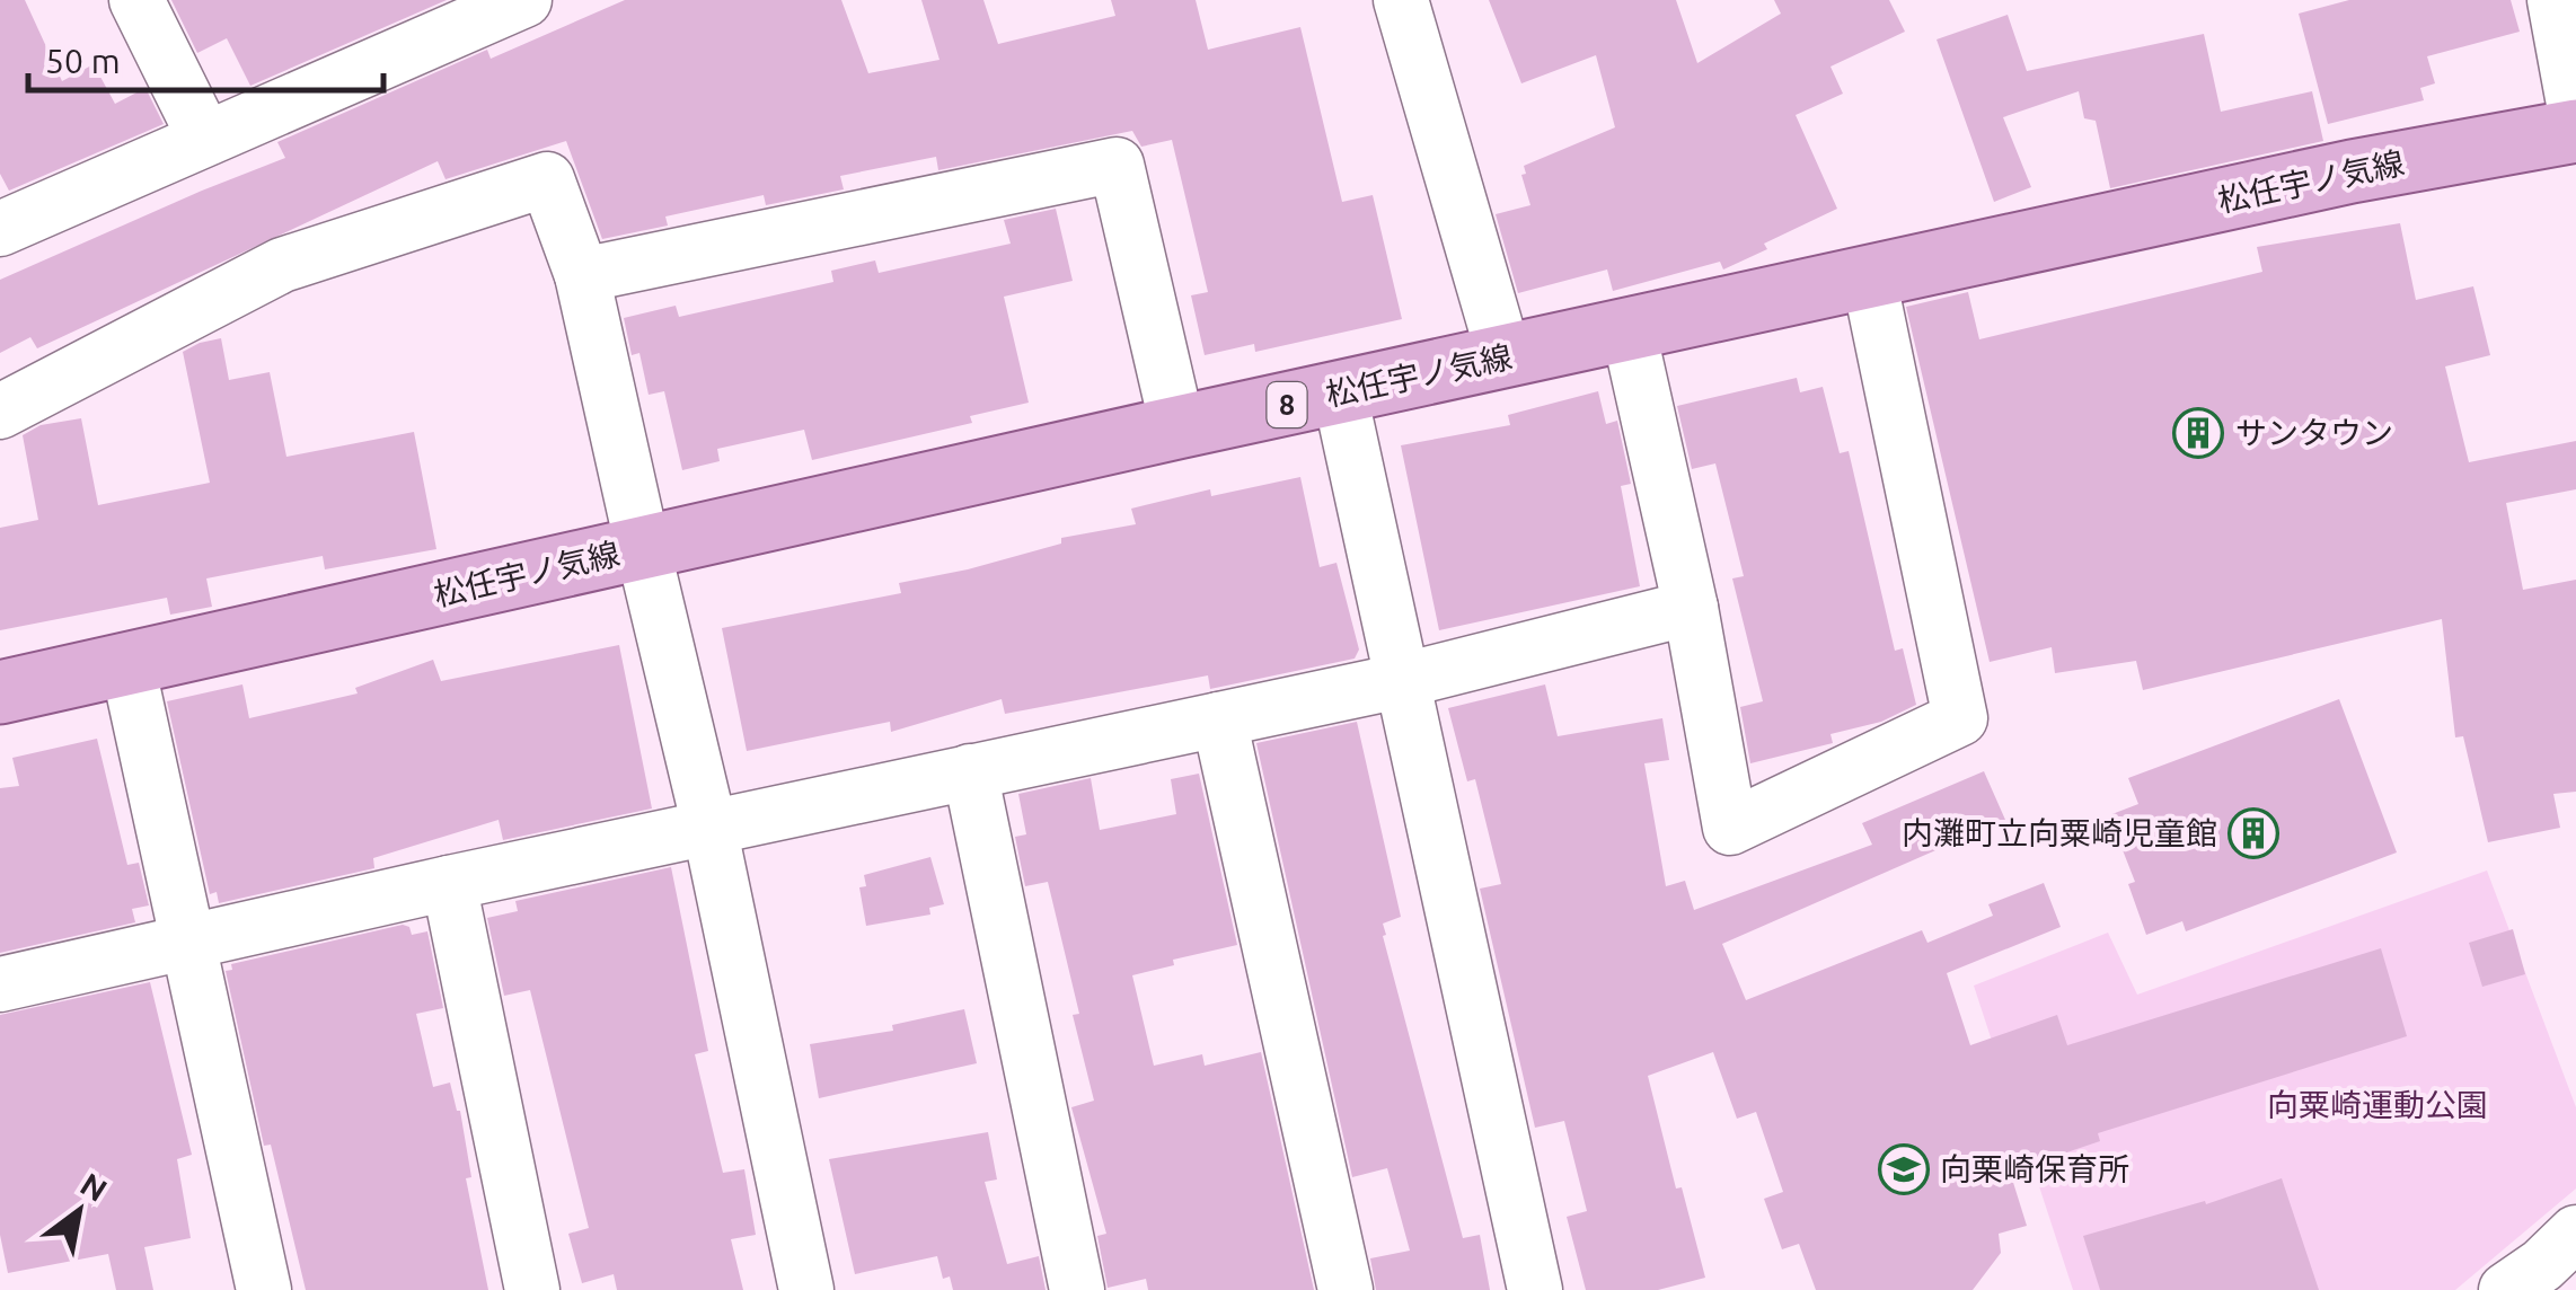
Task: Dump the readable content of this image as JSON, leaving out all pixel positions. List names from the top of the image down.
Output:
{
  "streets": {
    "main road": ["松任宇ノ気線", "8"]
  },
  "parks": ["向粟崎運動公園"],
  "places": {
    "building": ["サンタウン", "内灘町立向粟崎児童館"],
    "school or university": ["向栗崎保育所"]
  },
  "scale_bar": "50 m",
  "north": "top right"
}
